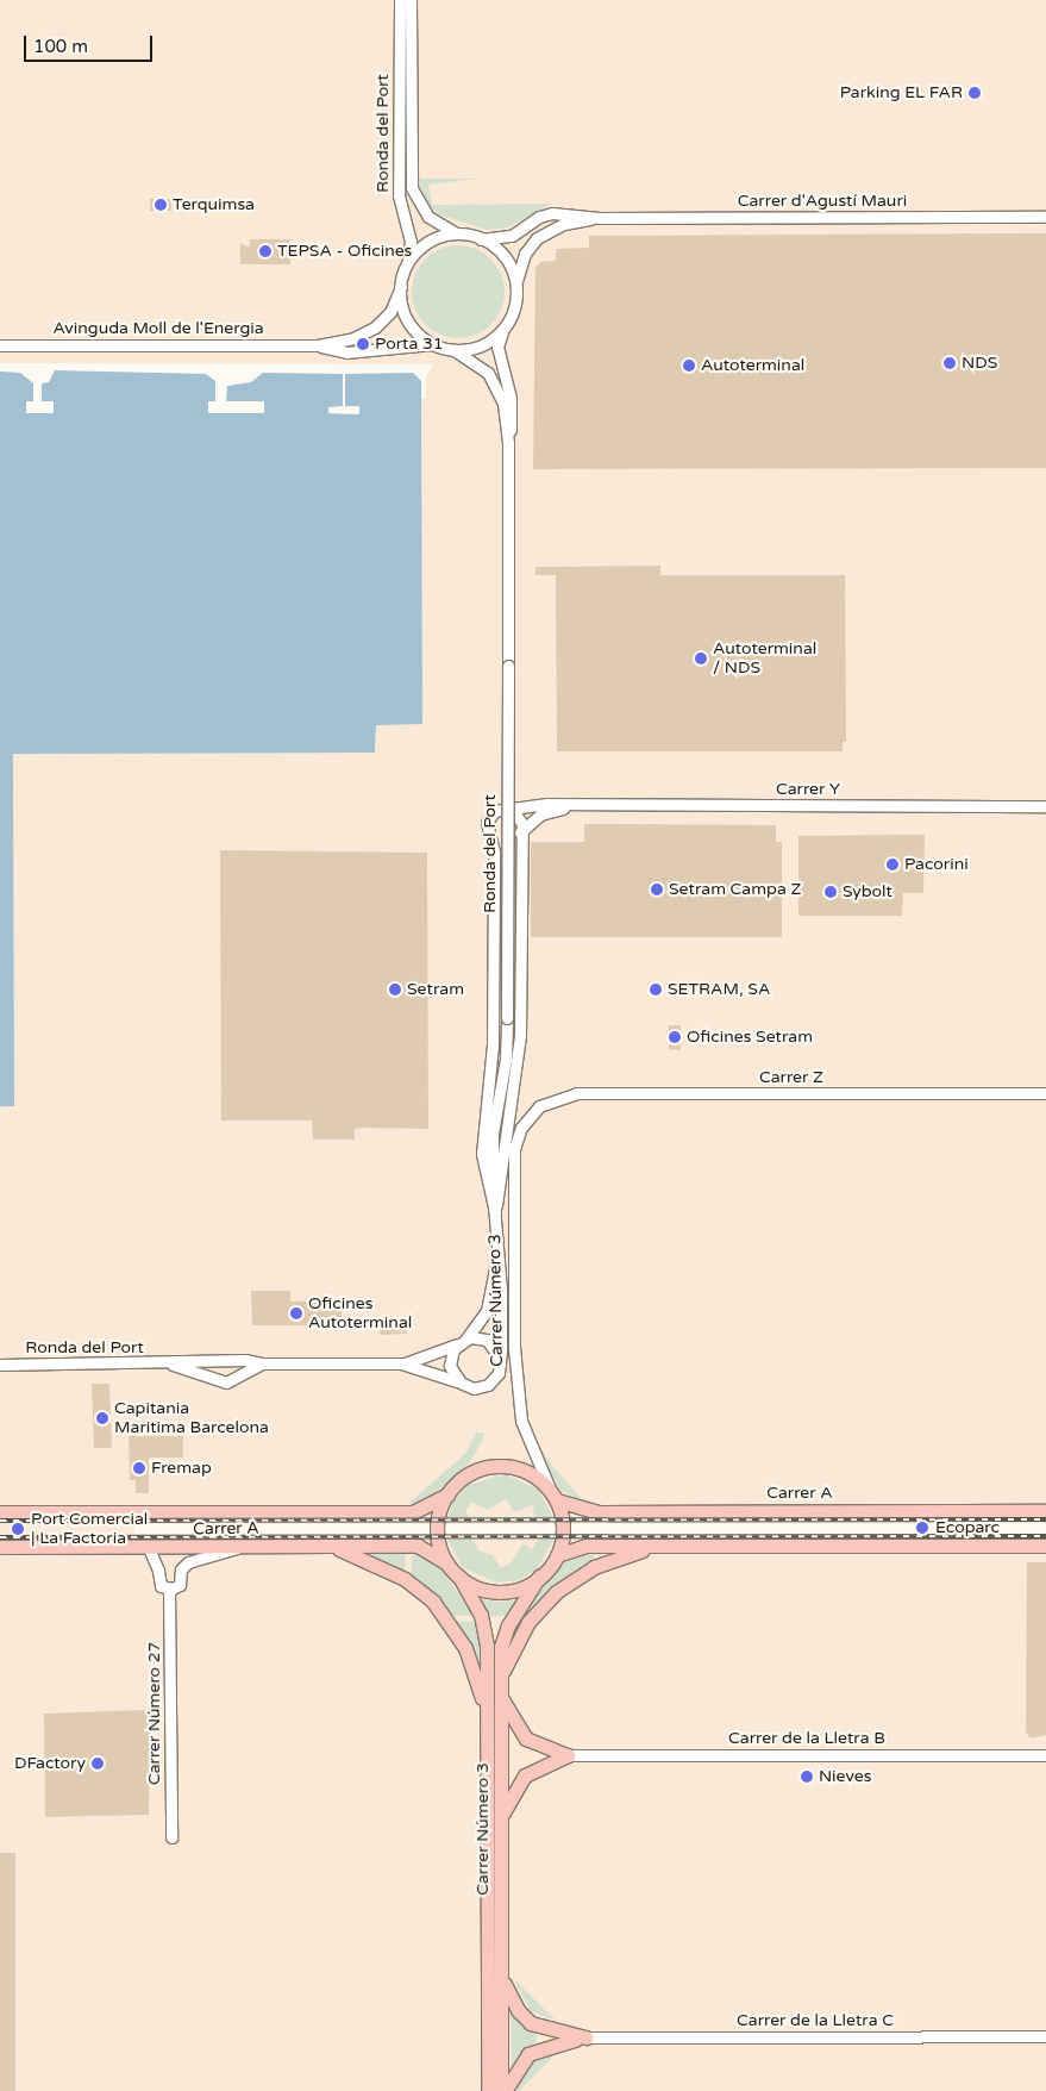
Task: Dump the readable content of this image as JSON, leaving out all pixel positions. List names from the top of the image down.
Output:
{
  "streets": {
    "main road": ["Carrer Número 3", "Carrer A"],
    "street": [
      "Ronda del Port",
      "Carrer d'Agustí Mauri",
      "Avinguda Moll de l'Energia",
      "Carrer Y",
      "Carrer Z",
      "Carrer Número 27",
      "Carrer de la Lletra B",
      "Carrer de la Lletra C"
    ]
  },
  "crossings": [
    ["Ronda del Port", "Carrer Número 3"],
    ["Carrer Z", "Carrer Número 3"],
    ["Carrer Número 3", "Carrer A"]
  ],
  "places": [
    "Parking EL FAR",
    "Terquimsa",
    "TEPSA - Oficines",
    "Porta 31",
    "NDS",
    "Autoterminal",
    "Autoterminal / NDS",
    "Pacorini",
    "Setram Campa Z",
    "Sybolt",
    "Setram",
    "SETRAM, SA",
    "Oficines Setram",
    "Oficines Autoterminal",
    "Capitania Maritima Barcelona",
    "Fremap",
    "Ecoparc",
    "Port Comercial | La Factoria",
    "DFactory",
    "Nieves"
  ],
  "scale_bar": "100 m"
}
